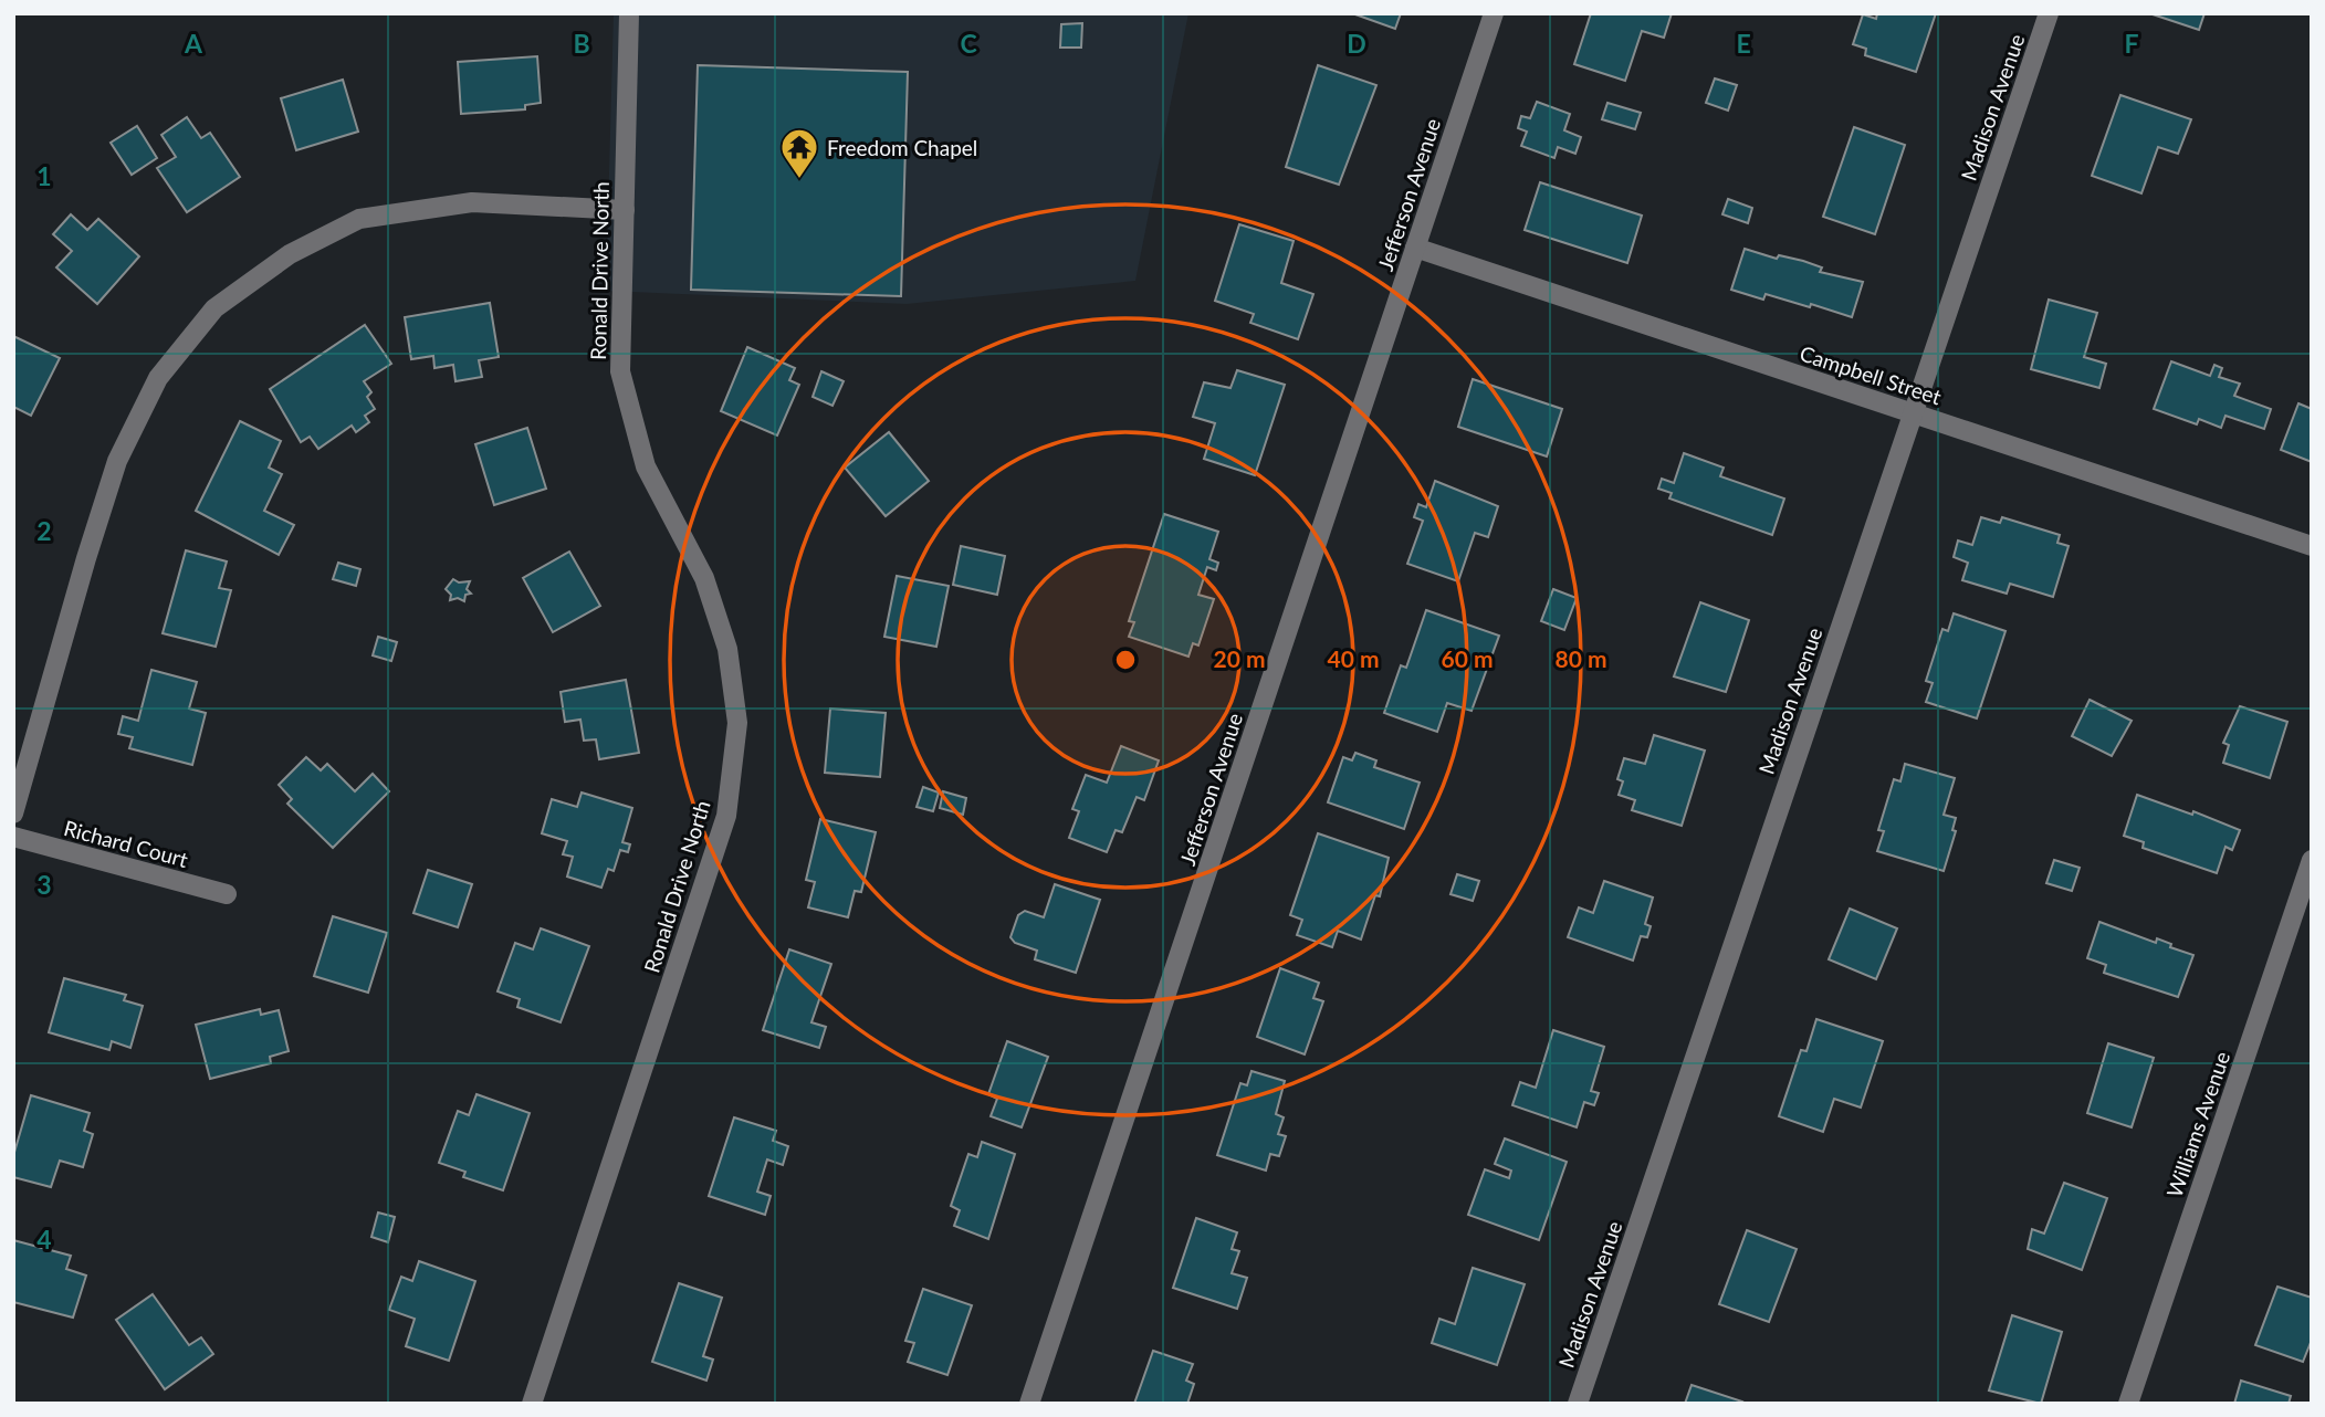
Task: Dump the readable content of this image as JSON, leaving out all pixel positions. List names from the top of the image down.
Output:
{
  "streets": {
    "street": [
      "Madison Avenue",
      "Jefferson Avenue",
      "Ronald Drive North",
      "Campbell Street",
      "Richard Court",
      "Williams Avenue"
    ]
  },
  "crossings": [
    ["Madison Avenue", "Campbell Street"],
    ["Jefferson Avenue", "Campbell Street"]
  ],
  "places": {
    "temple": ["Freedom Chapel"]
  },
  "grid": {
    "columns": [
      "A",
      "B",
      "C",
      "D",
      "E",
      "F"
    ],
    "rows": [
      "1",
      "2",
      "3",
      "4"
    ]
  },
  "rings": [
    "20 m",
    "40 m",
    "60 m",
    "80 m"
  ]
}
